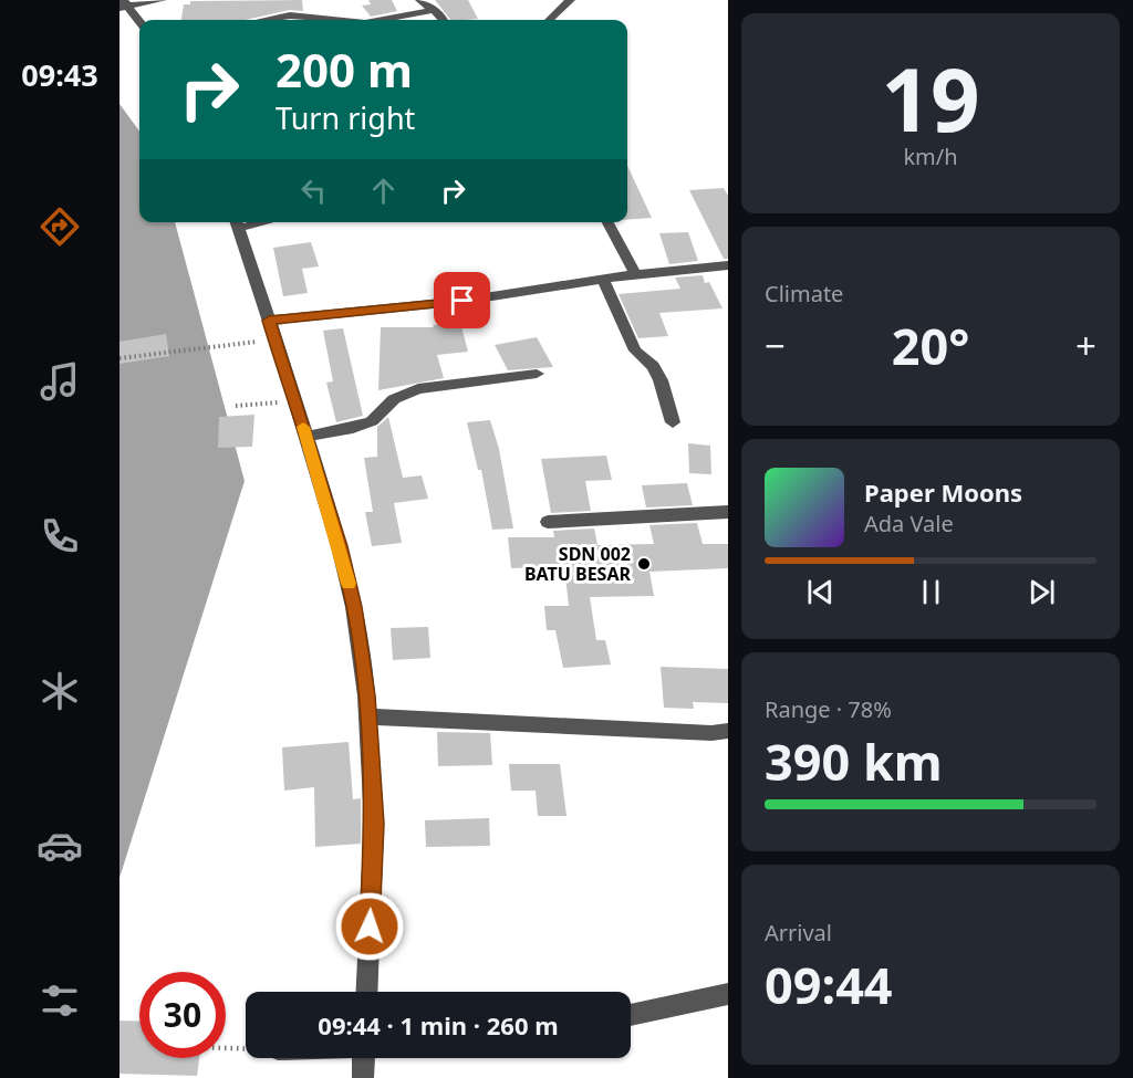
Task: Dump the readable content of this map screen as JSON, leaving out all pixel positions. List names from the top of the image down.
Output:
{
  "places": ["SDN 002 BATU BESAR"],
  "page": {
    "tabs": "09:43",
    "tile": [
      ["19", "km/h"],
      "Climate",
      ["Range · 78%", "390 km"],
      ["Arrival", "09:44"]
    ],
    "turn": ["200 m", "Turn right"],
    "heat": ["−", "20°", "+"],
    "song": ["Paper Moons", "Ada Vale"],
    "limit": "30",
    "trip": "09:44 · 1 min · 260 m"
  }
}
